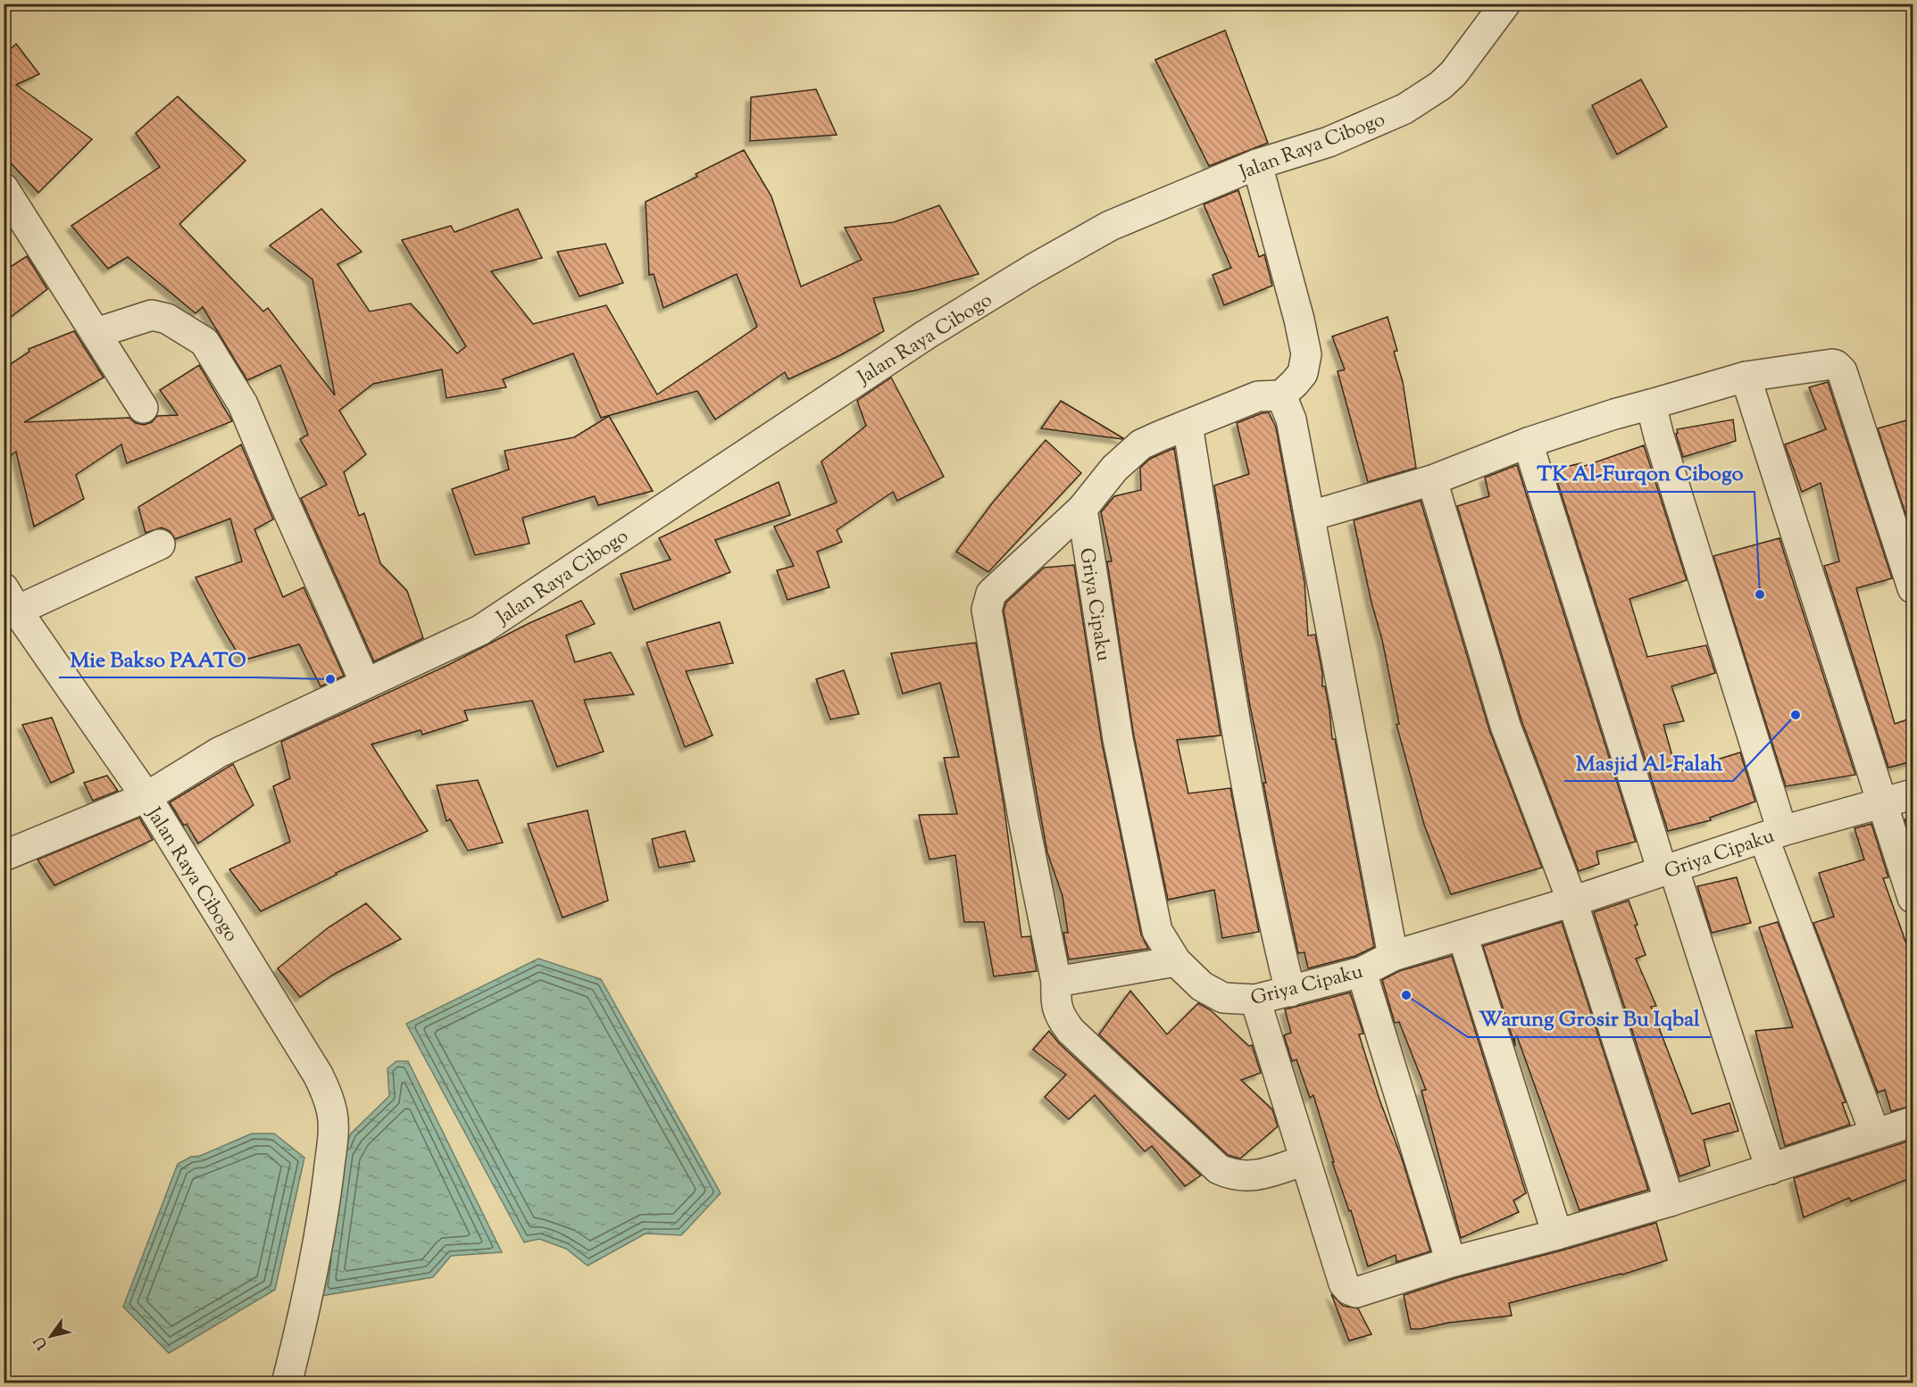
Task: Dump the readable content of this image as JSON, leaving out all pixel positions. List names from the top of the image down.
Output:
{
  "streets": {
    "street": ["Jalan Raya Cibogo", "Griya Cipaku"]
  },
  "places": [
    "TK Al-Furqon Cibogo",
    "Mie Bakso PAATO",
    "Masjid Al-Falah",
    "Warung Grosir Bu Iqbal"
  ],
  "north": "bottom left"
}
